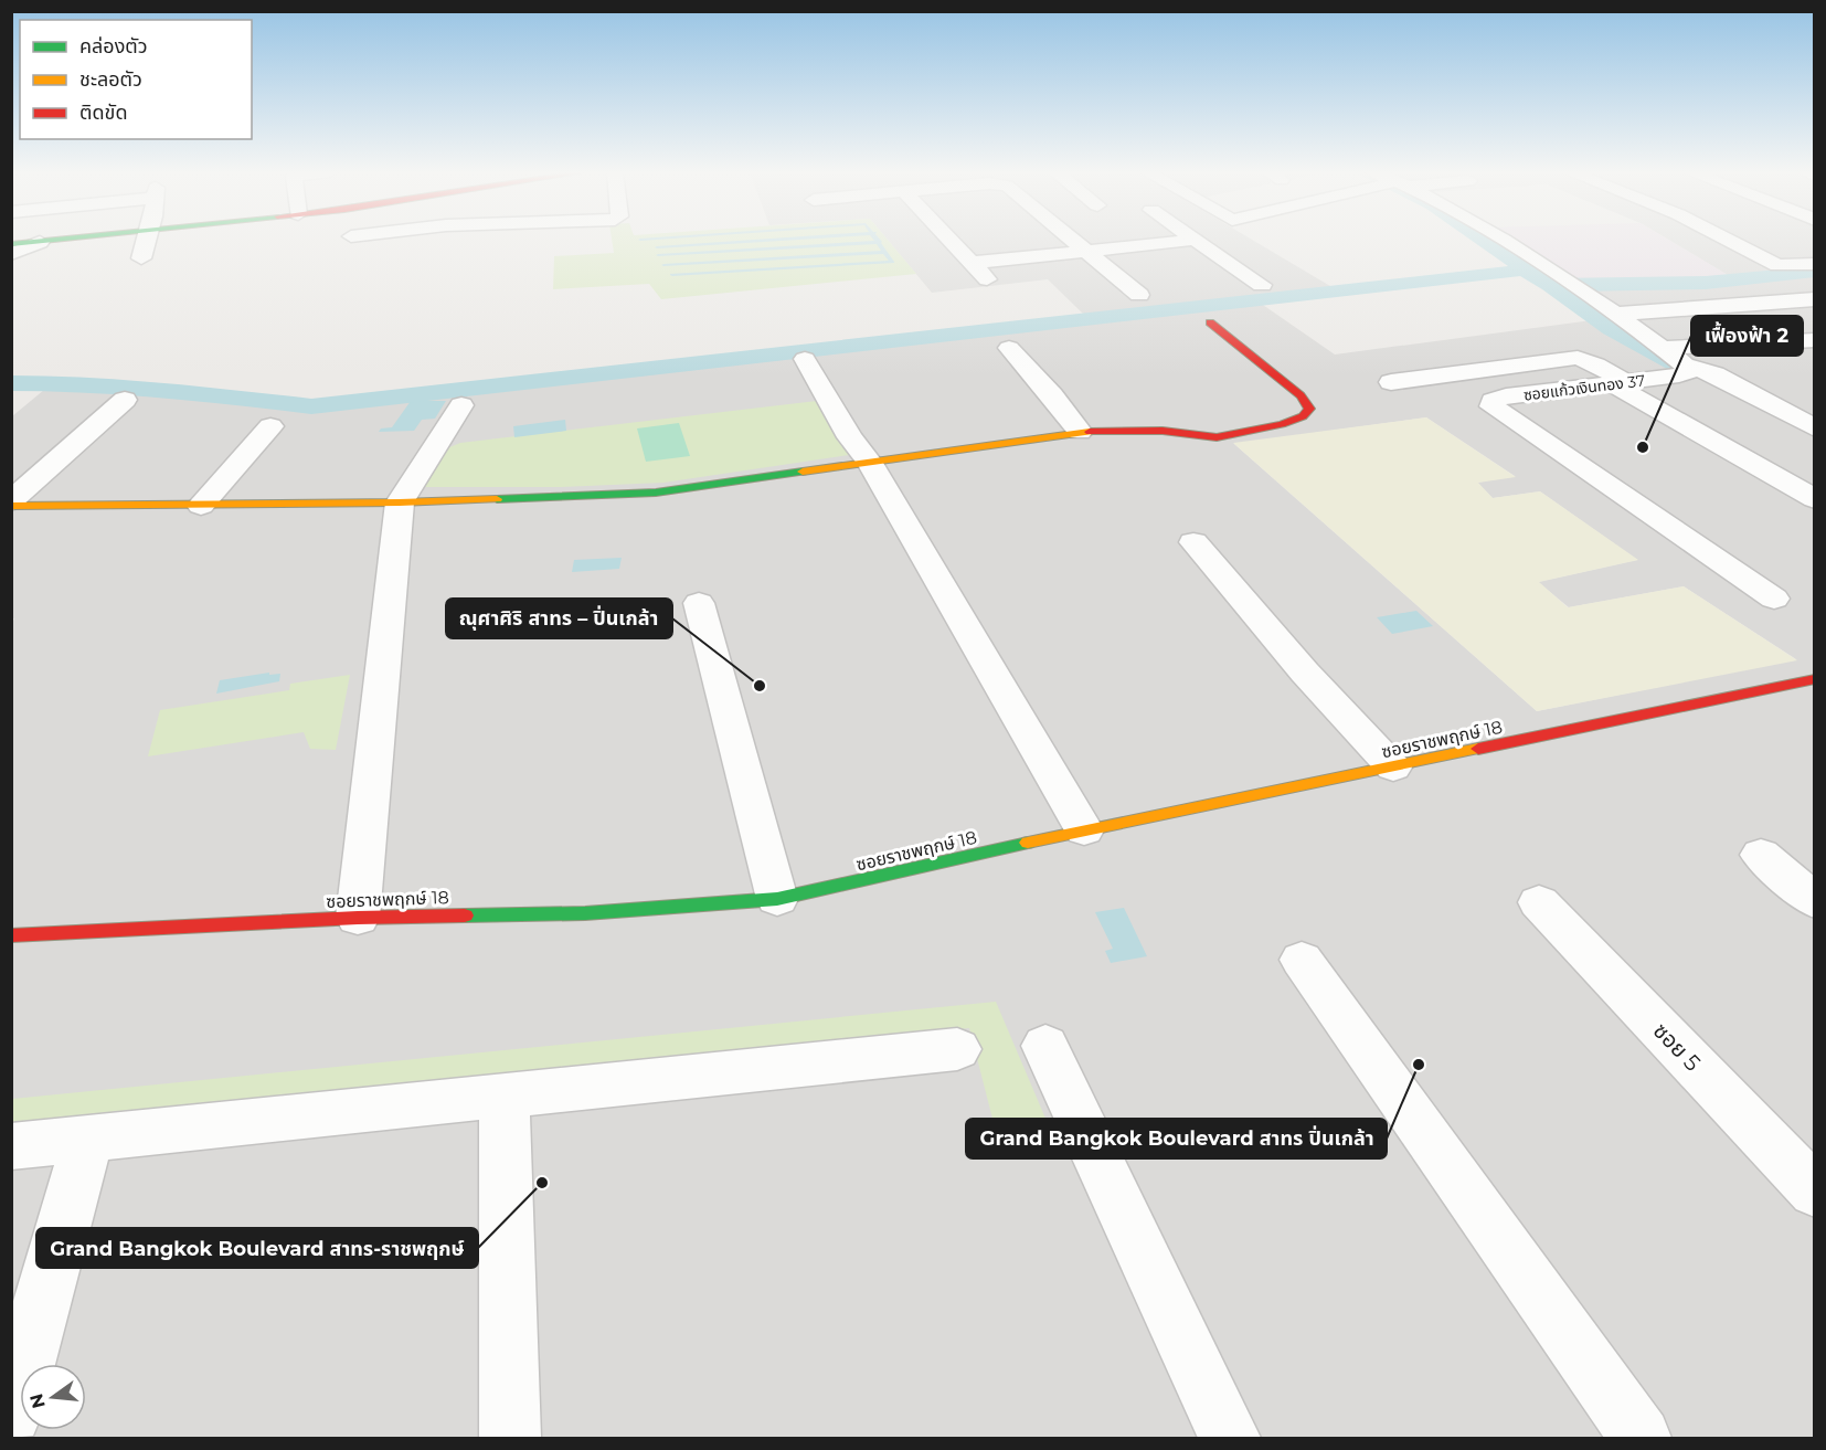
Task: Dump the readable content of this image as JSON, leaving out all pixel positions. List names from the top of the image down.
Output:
{
  "streets": {
    "street": ["ซอยแก้วเงินทอง 37", "ซอยราชพฤกษ์ 18", "ซอย 5"]
  },
  "places": [
    "เฟื้องฟ้า 2",
    "ณุศาศิริ สาทร – ปิ่นเกล้า",
    "Grand Bangkok Boulevard สาทร ปิ่นเกล้า",
    "Grand Bangkok Boulevard สาทร-ราชพฤกษ์"
  ],
  "legend": ["คล่องตัว", "ชะลอตัว", "ติดขัด"],
  "north": "left"
}
